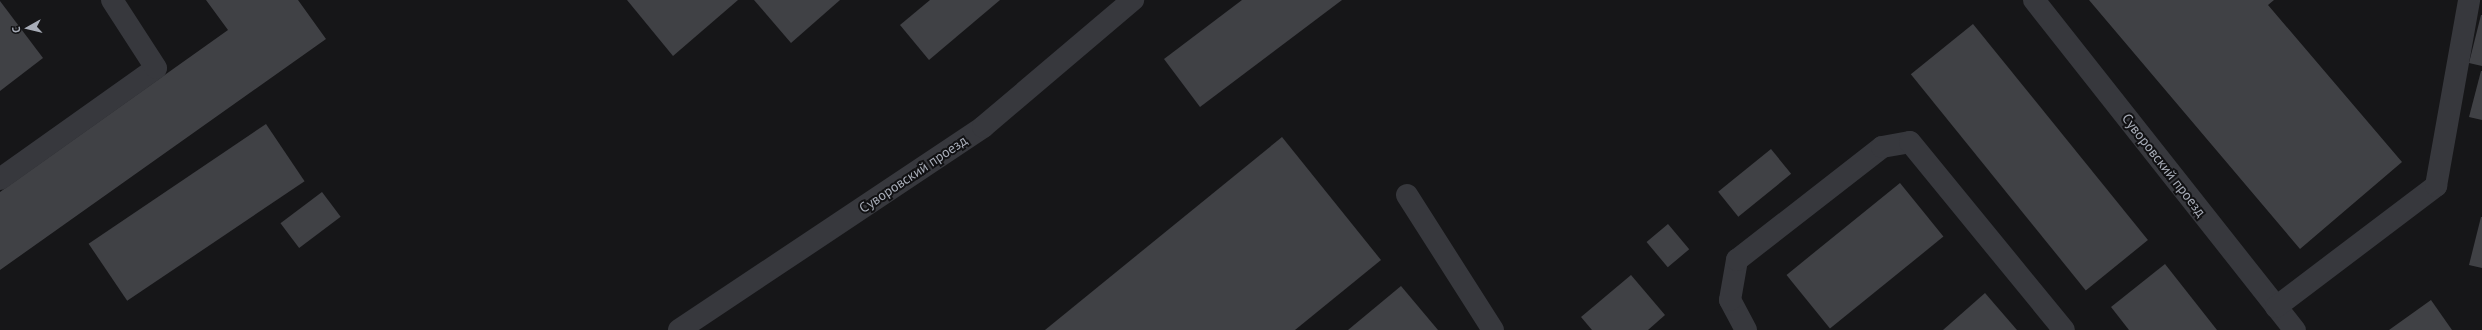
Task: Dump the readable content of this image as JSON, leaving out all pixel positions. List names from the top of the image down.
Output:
{
  "streets": {
    "street": ["Суворовский проезд"]
  },
  "north": "left"
}
